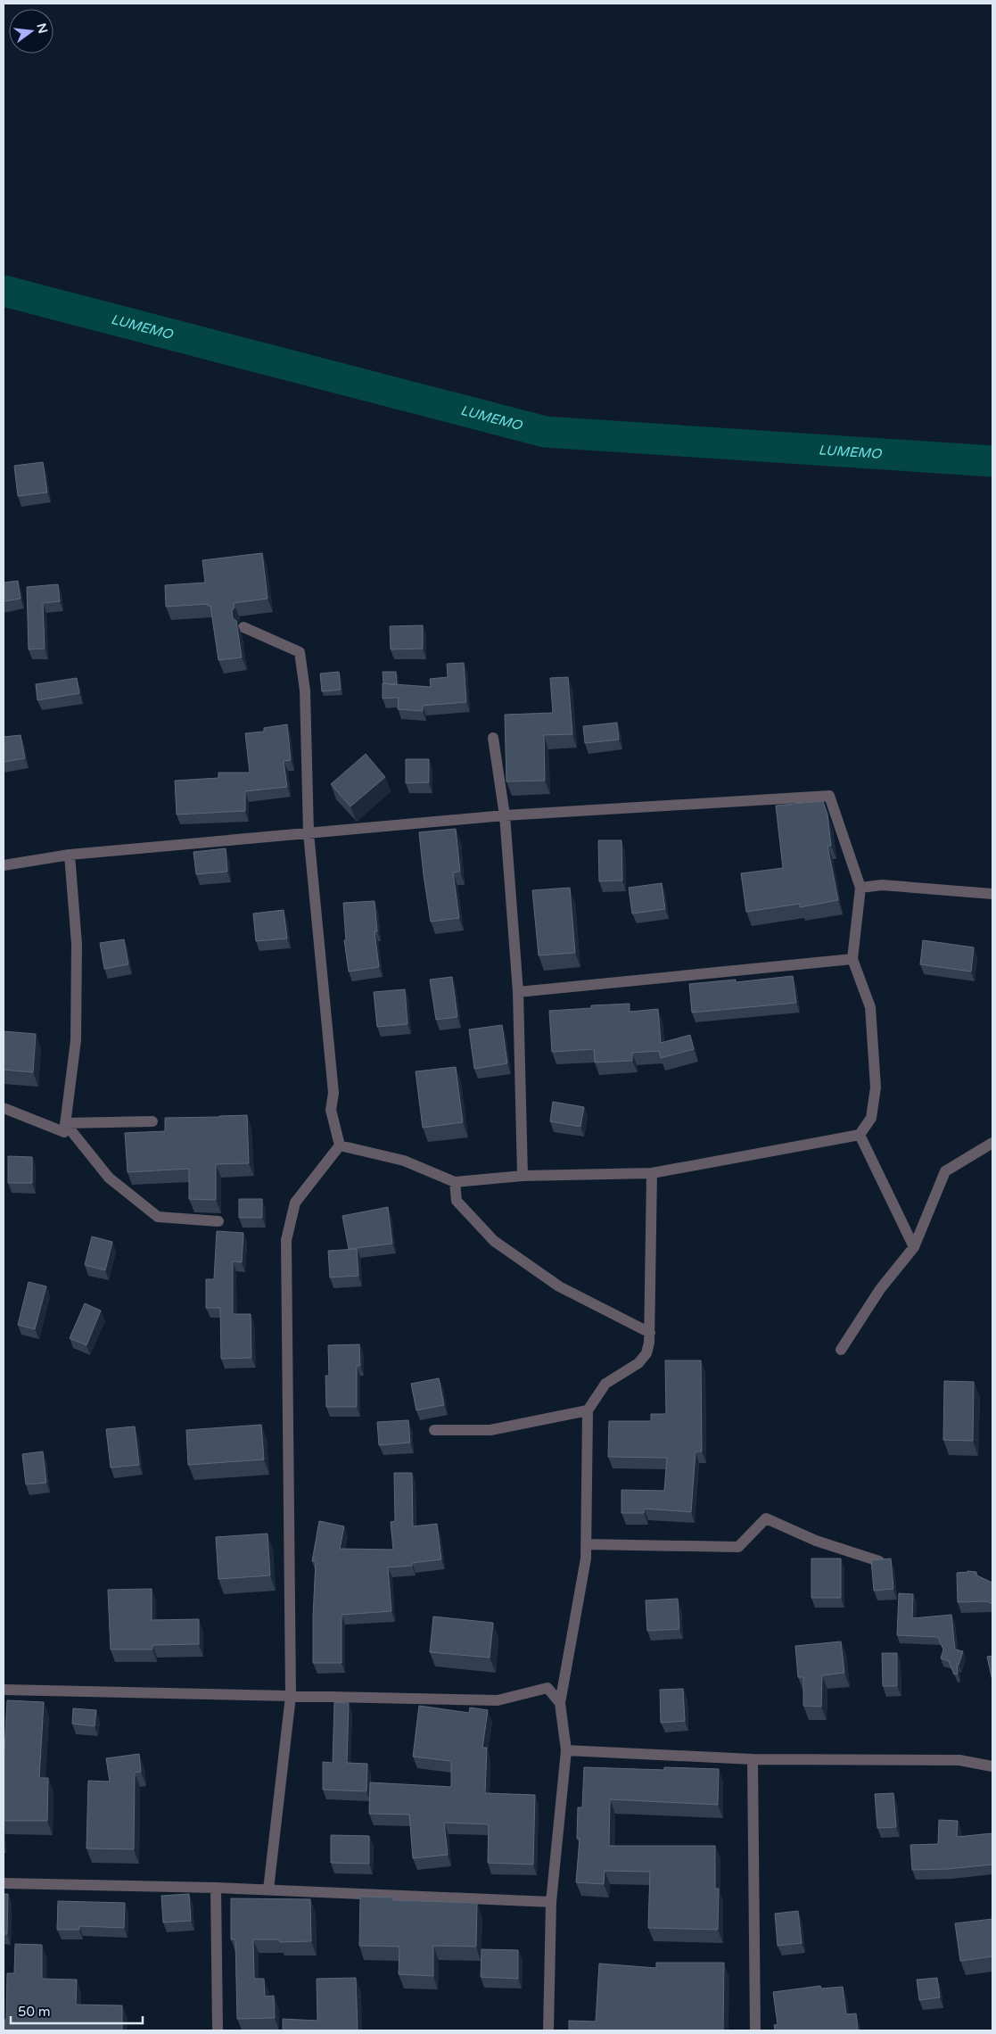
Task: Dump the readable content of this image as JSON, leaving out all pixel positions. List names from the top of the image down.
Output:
{
  "water": ["LUMEMO"],
  "scale_bar": "50 m",
  "north": "right"
}
